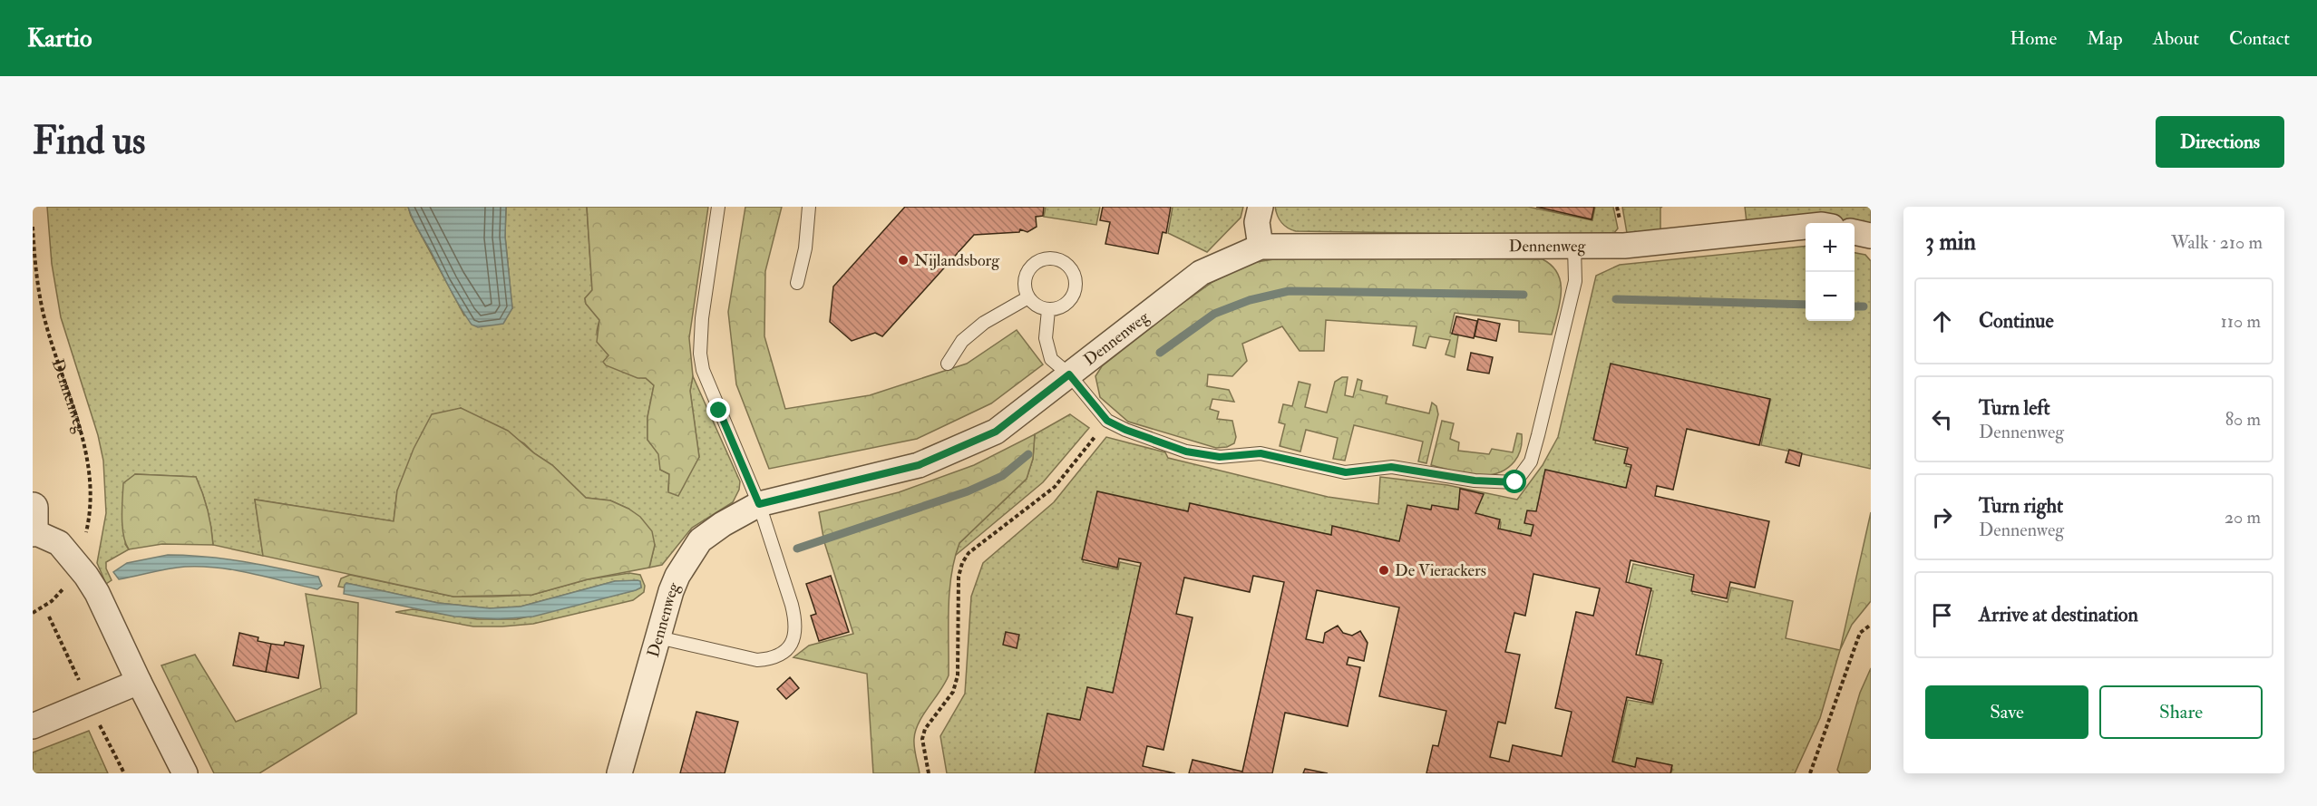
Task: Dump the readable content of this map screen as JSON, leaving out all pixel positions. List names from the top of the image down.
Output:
{
  "streets": {
    "street": ["Dennenweg"]
  },
  "places": ["Nijlandsborg", "De Vierackers"],
  "page": {
    "header": "Kartio",
    "nav": [
      "Home",
      "Map",
      "About",
      "Contact"
    ],
    "buttons": [
      "Directions",
      ["Save", "Share"]
    ],
    "title": "Find us",
    "heading": ["3 min", "Walk · 210 m"],
    "map_buttons": ["+", "−"],
    "list": [
      ["Continue", "110 m"],
      ["Turn left", "Dennenweg", "80 m"],
      ["Turn right", "Dennenweg", "20 m"],
      "Arrive at destination"
    ]
  }
}
